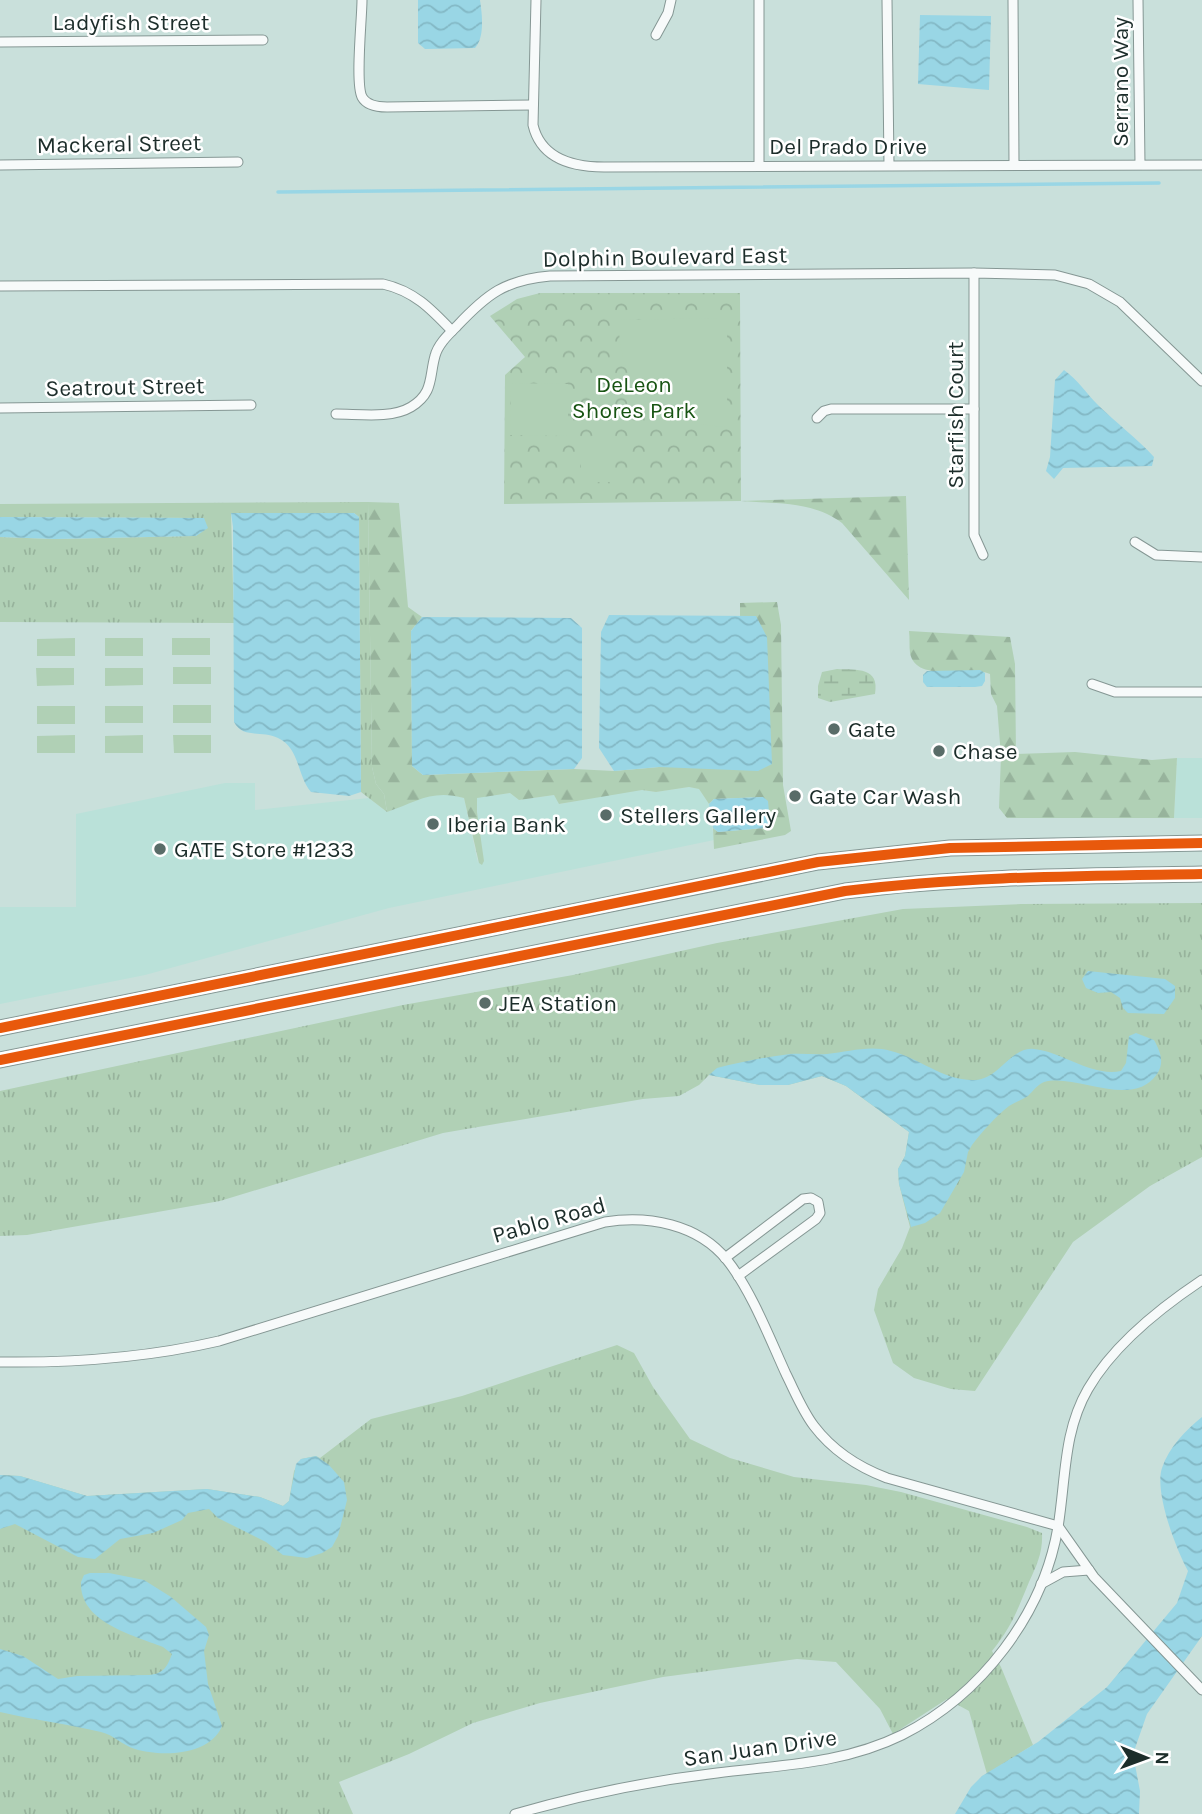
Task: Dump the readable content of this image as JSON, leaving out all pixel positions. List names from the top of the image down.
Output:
{
  "streets": {
    "street": [
      "Ladyfish Street",
      "Serrano Way",
      "Mackeral Street",
      "Del Prado Drive",
      "Dolphin Boulevard East",
      "Seatrout Street",
      "Starfish Court",
      "Pablo Road",
      "San Juan Drive"
    ]
  },
  "crossings": [
    ["Serrano Way", "Del Prado Drive"],
    ["Dolphin Boulevard East", "Starfish Court"],
    ["Pablo Road", "San Juan Drive"]
  ],
  "parks": ["DeLeon Shores Park"],
  "places": [
    "Gate",
    "Chase",
    "Gate Car Wash",
    "Stellers Gallery",
    "Iberia Bank",
    "GATE Store #1233",
    "JEA Station"
  ],
  "north": "right"
}
